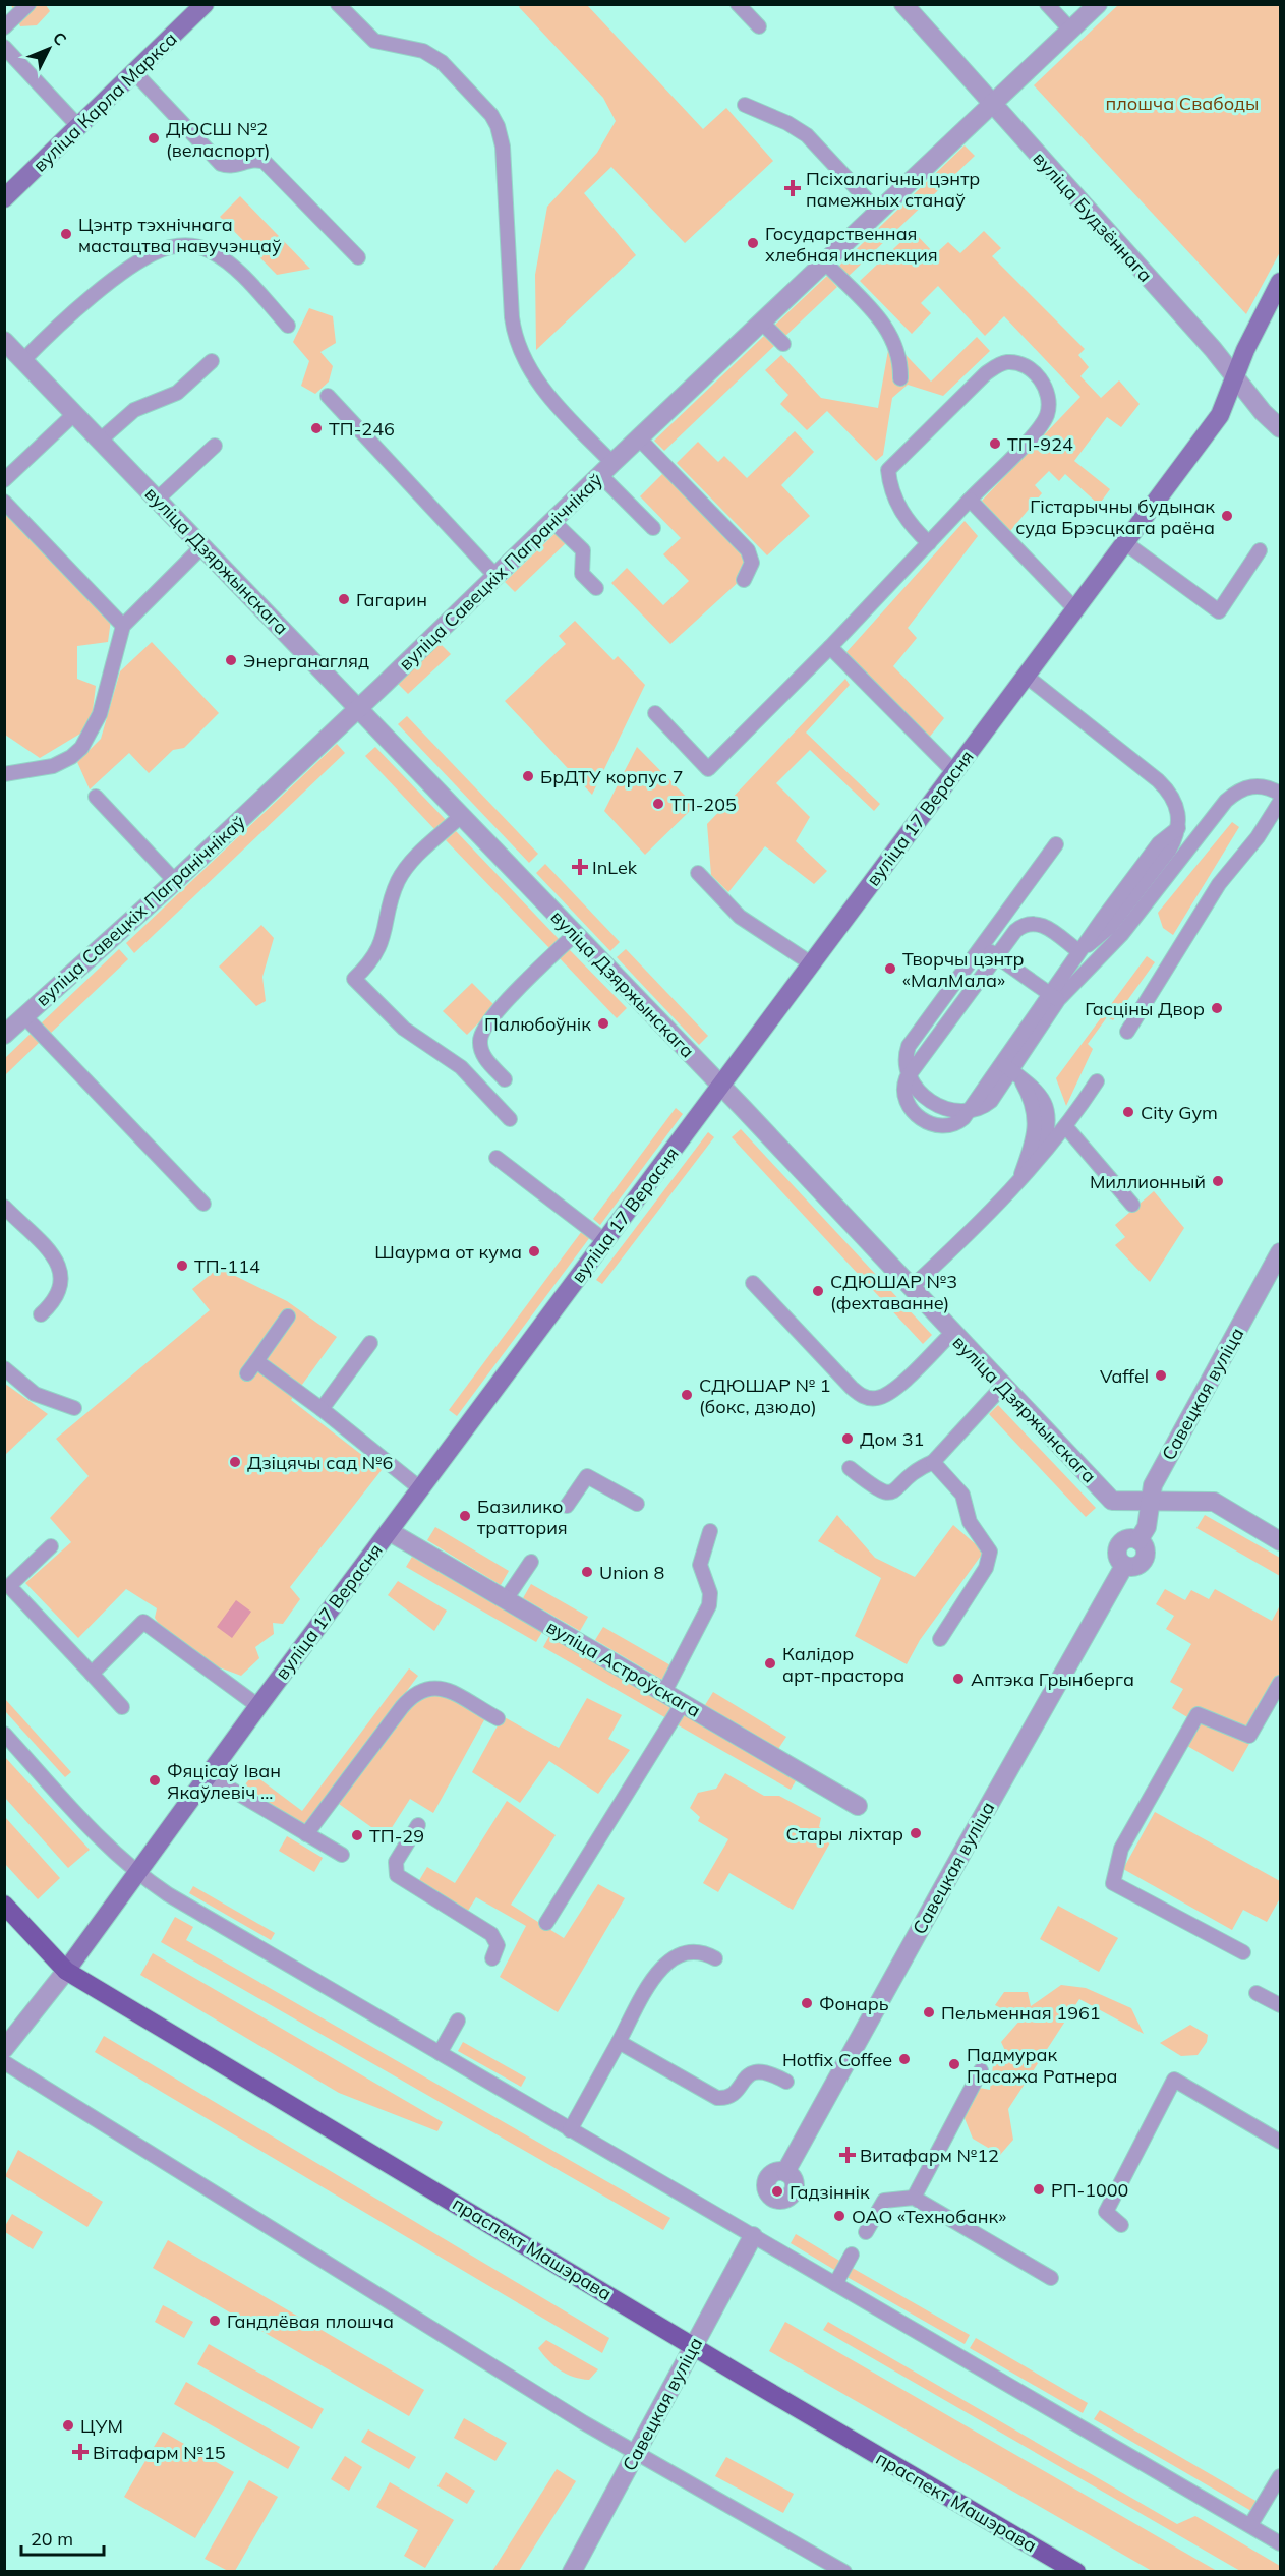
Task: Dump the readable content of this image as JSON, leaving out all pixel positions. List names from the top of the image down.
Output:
{
  "streets": {
    "main road": ["вуліца Карла Маркса", "вуліца 17 Верасня", "праспект Машэрава"],
    "street": [
      "вуліца Будзённага",
      "вуліца Дзяржынскага",
      "вуліца Савецкіх Пагранічнікаў",
      "Савецкая вуліца",
      "вуліца Астроўскага"
    ]
  },
  "crossings": [
    ["вуліца Будзённага", "вуліца Савецкіх Пагранічнікаў"],
    ["вуліца Будзённага", "вуліца 17 Верасня"],
    ["вуліца Дзяржынскага", "вуліца Савецкіх Пагранічнікаў"],
    ["вуліца Дзяржынскага", "вуліца 17 Верасня"],
    ["вуліца Дзяржынскага", "Савецкая вуліца"],
    ["вуліца 17 Верасня", "вуліца Астроўскага"],
    ["вуліца 17 Верасня", "праспект Машэрава"],
    ["Савецкая вуліца", "праспект Машэрава"]
  ],
  "parks": ["плошча Свабоды"],
  "places": {
    "other": [
      "ДЮСШ №2 (веласпорт)",
      "Цэнтр тэхнічнага мастацтва навучэнцаў",
      "Государственная хлебная инспекция",
      "ТП-246",
      "ТП-924",
      "Гістарычны будынак суда Брэсцкага раёна",
      "Гагарин",
      "Энерганагляд",
      "БрДТУ корпус 7",
      "ТП-205",
      "Творчы цэнтр «МалМала»",
      "Гасціны Двор",
      "Палюбоўнік",
      "City Gym",
      "Миллионный",
      "Шаурма от кума",
      "ТП-114",
      "СДЮШАР №3 (фехтаванне)",
      "Vaffel",
      "СДЮШАР № 1 (бокс, дзюдо)",
      "Дом 31",
      "Дзіцячы сад №6",
      "Базилико траттория",
      "Union 8",
      "Калідор арт-прастора",
      "Аптэка Грынберга",
      "Фяцісаў Іван Якаўлевіч ...",
      "Стары ліхтар",
      "ТП-29",
      "Фонарь",
      "Пельменная 1961",
      "Hotfix Coffee",
      "Падмурак Пасажа Ратнера",
      "РП-1000",
      "Гадзіннік",
      "ОАО «Технобанк»",
      "Гандлёвая плошча",
      "ЦУМ"
    ],
    "health": [
      "Псіхалагічны цэнтр памежных станаў",
      "InLek",
      "Витафарм №12",
      "Вітафарм №15"
    ]
  },
  "scale_bar": "20 m",
  "north": "top right"
}
